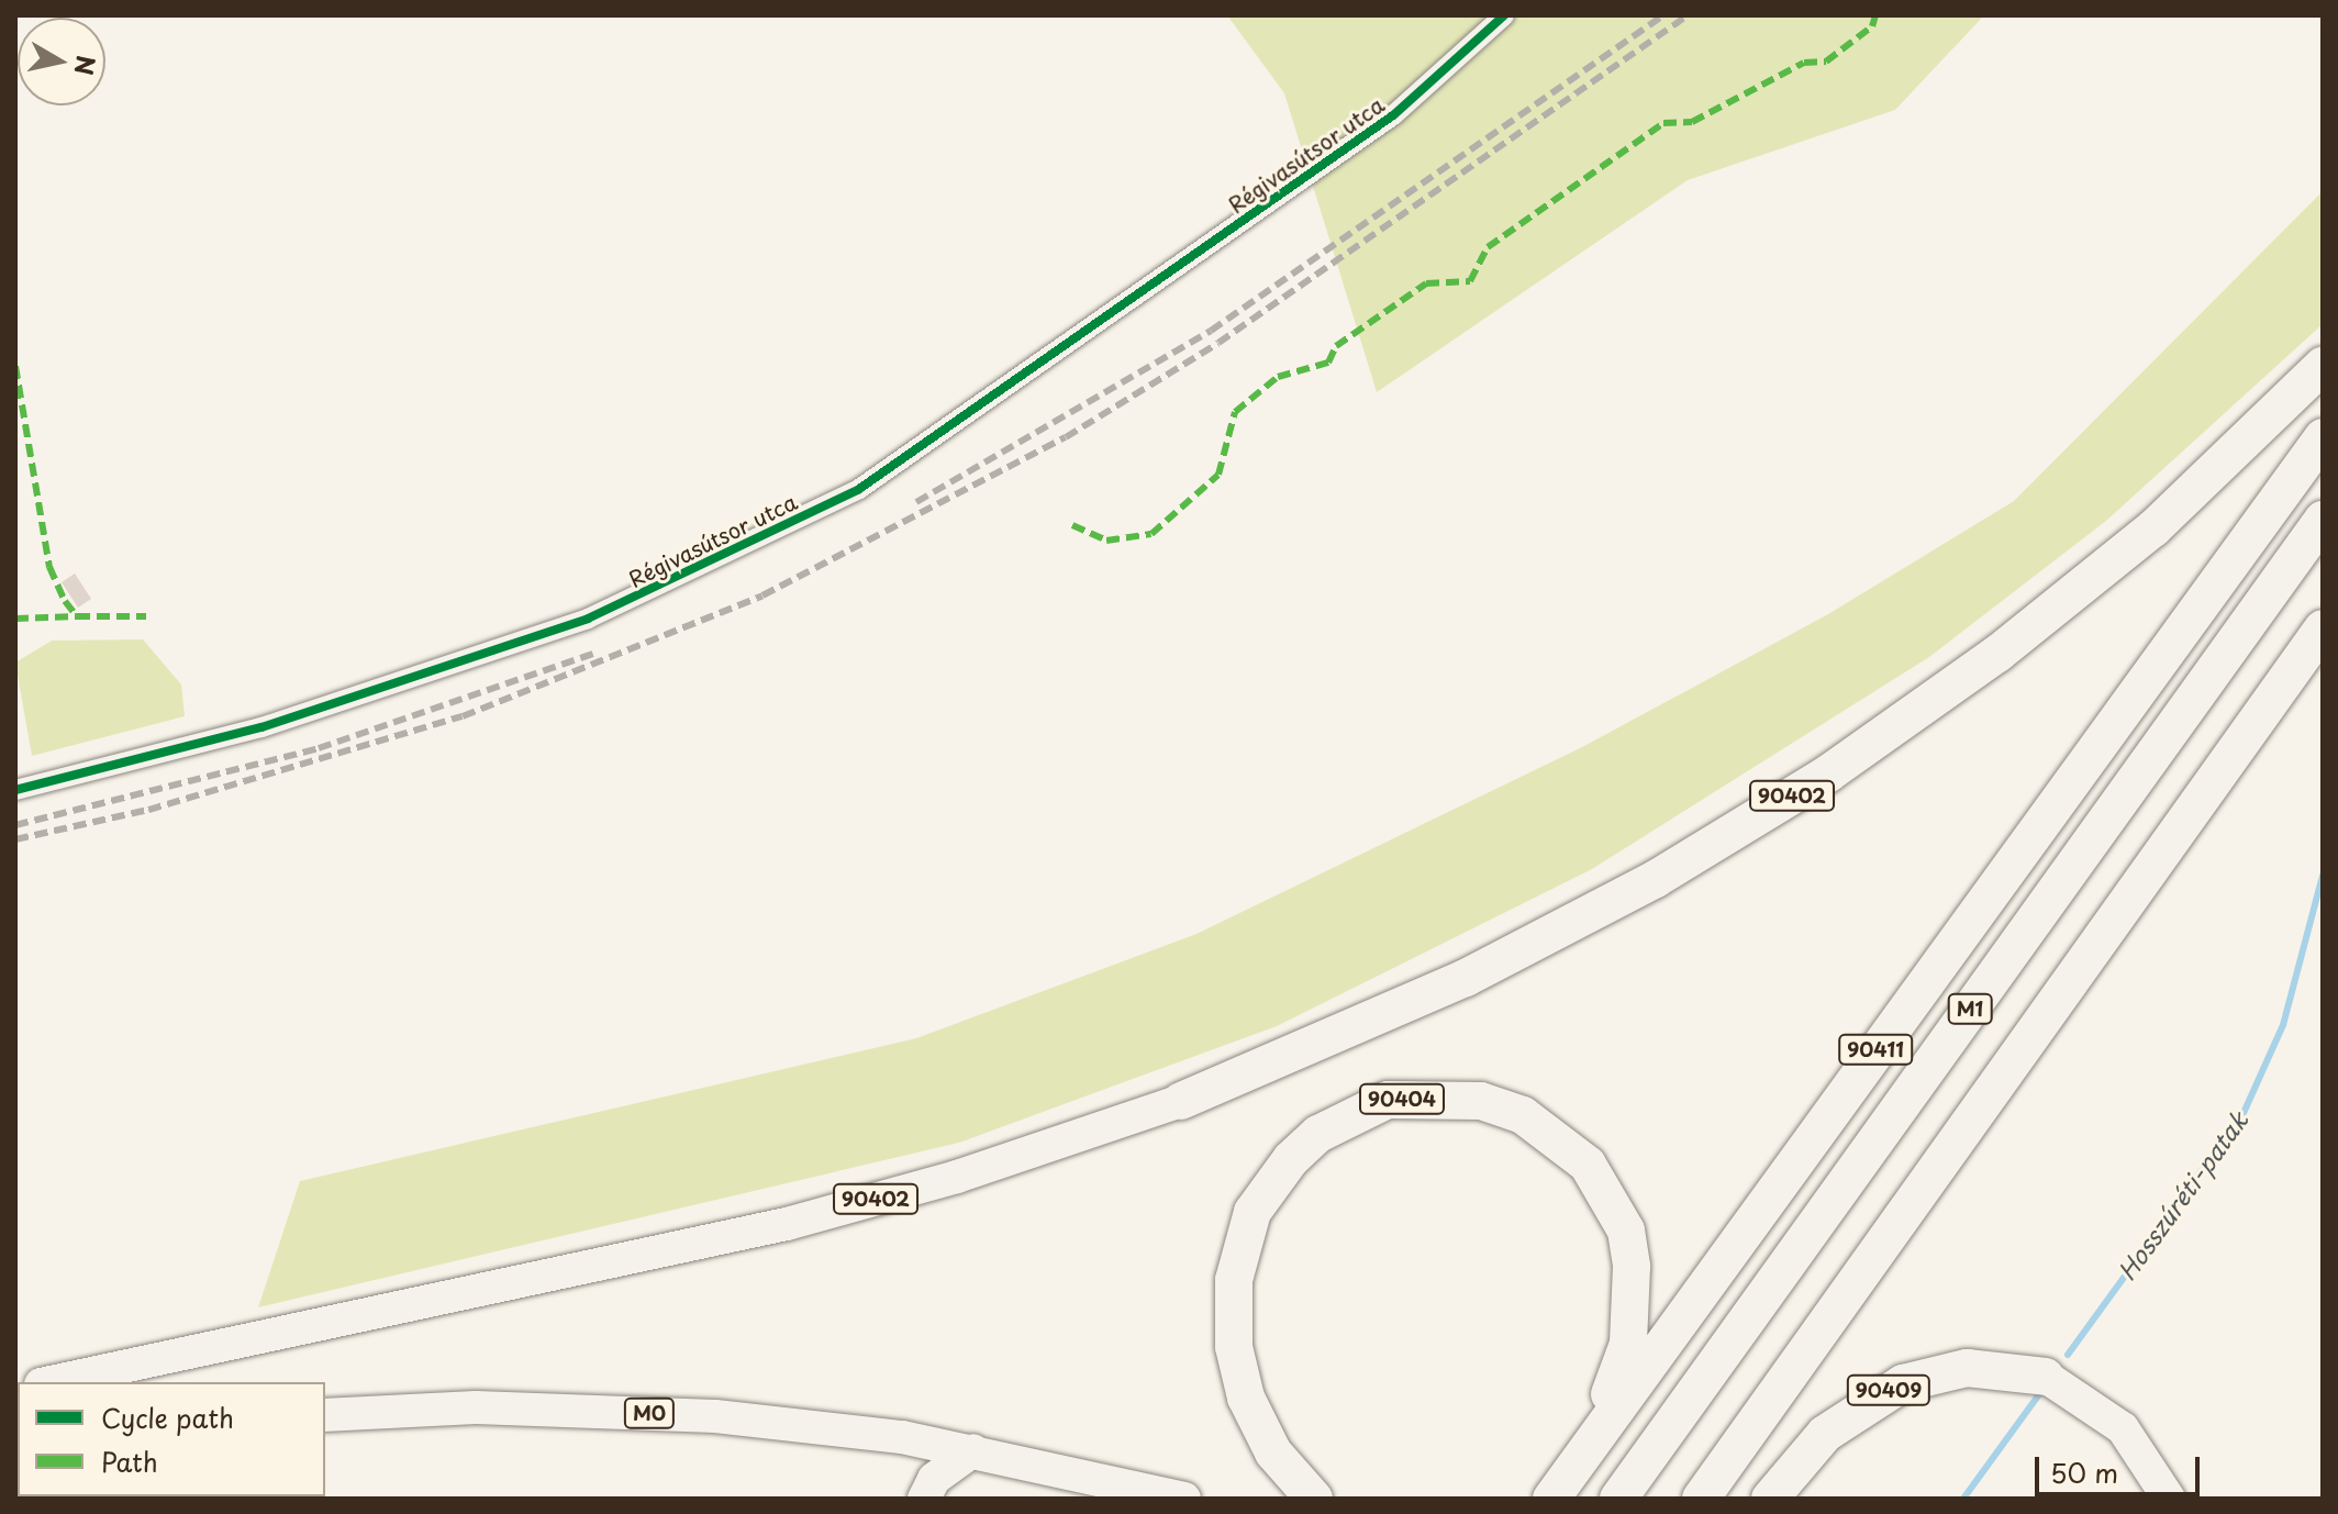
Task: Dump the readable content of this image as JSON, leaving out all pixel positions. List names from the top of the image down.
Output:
{
  "streets": {
    "highway": [
      "90402",
      "M1",
      "90411",
      "90404",
      "90409",
      "M0"
    ],
    "street": ["Régivasútsor utca"]
  },
  "crossings": [
    ["90411", "90404"]
  ],
  "water": ["Hosszúréti-patak"],
  "legend": ["Cycle path", "Path"],
  "scale_bar": "50 m",
  "north": "right"
}
